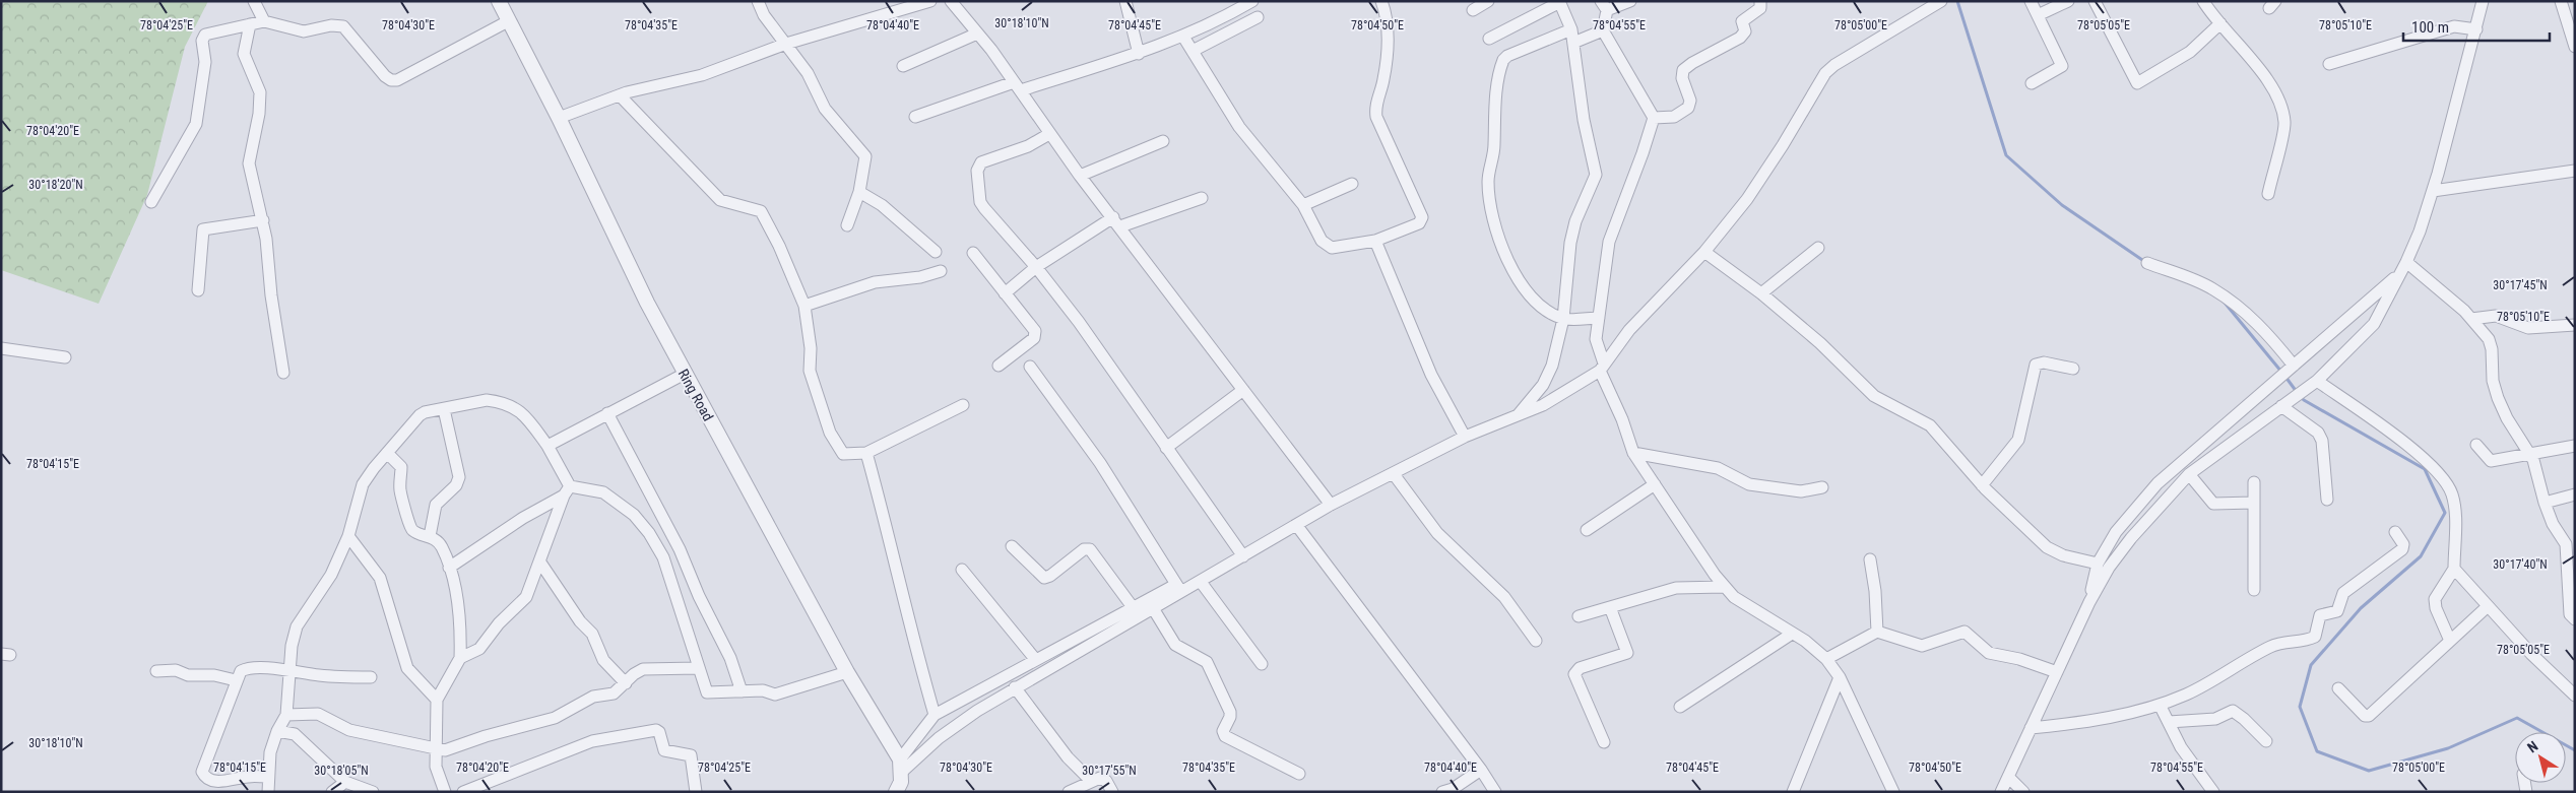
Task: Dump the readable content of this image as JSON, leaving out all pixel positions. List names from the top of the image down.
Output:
{
  "streets": {
    "street": ["Ring Road"]
  },
  "scale_bar": "100 m",
  "north": "top left",
  "coordinates": [
    "30°18'10\"N",
    "78°04'25\"E",
    "78°04'30\"E",
    "78°04'35\"E",
    "78°04'40\"E",
    "78°04'45\"E",
    "78°04'50\"E",
    "78°04'55\"E",
    "78°05'00\"E",
    "78°05'05\"E",
    "78°05'10\"E",
    "78°04'20\"E",
    "30°18'20\"N",
    "30°17'45\"N",
    "78°04'15\"E",
    "30°17'40\"N",
    "30°18'05\"N",
    "30°17'55\"N"
  ]
}
